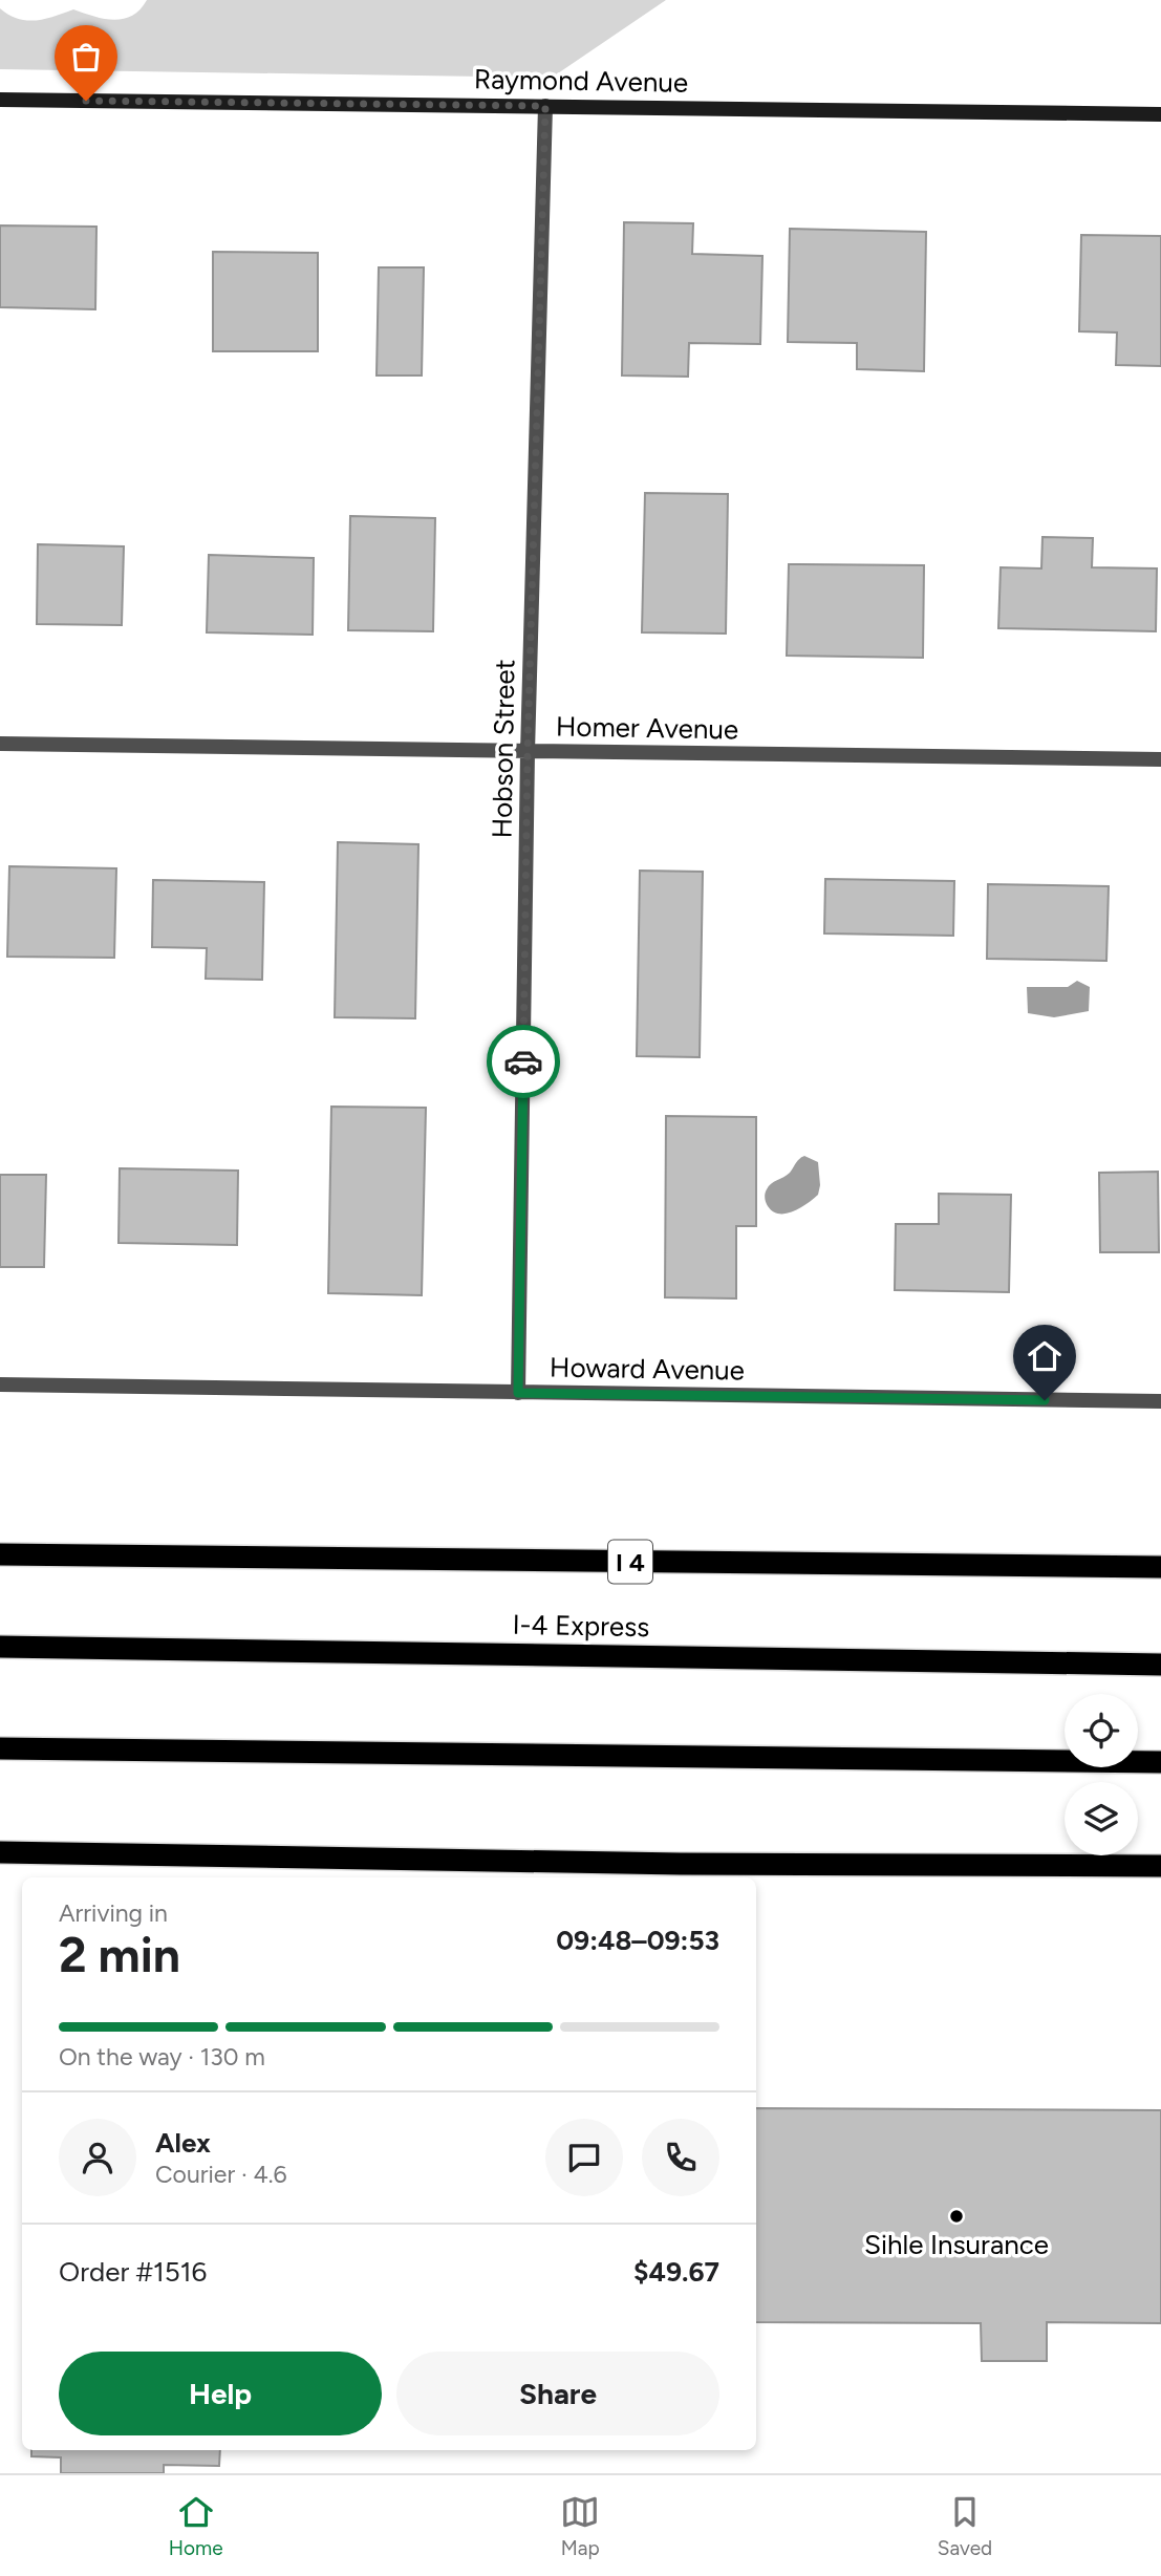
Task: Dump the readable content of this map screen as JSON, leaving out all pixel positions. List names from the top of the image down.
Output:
{
  "streets": {
    "highway": ["I 4", "I-4 Express"],
    "street": [
      "Raymond Avenue",
      "Homer Avenue",
      "Hobson Street",
      "Howard Avenue"
    ]
  },
  "crossings": [
    ["Raymond Avenue", "Hobson Street"],
    ["Homer Avenue", "Hobson Street"],
    ["Hobson Street", "Howard Avenue"]
  ],
  "places": ["Sihle Insurance"],
  "page": {
    "heading": ["2 min", "Arriving in", "09:48–09:53"],
    "panel": [
      "Alex",
      "Courier · 4.6",
      "Order #1516",
      "$49.67"
    ],
    "bar": "On the way · 130 m",
    "buttons": ["Help", "Share"],
    "tabs": ["Home", "Map", "Saved"]
  }
}
